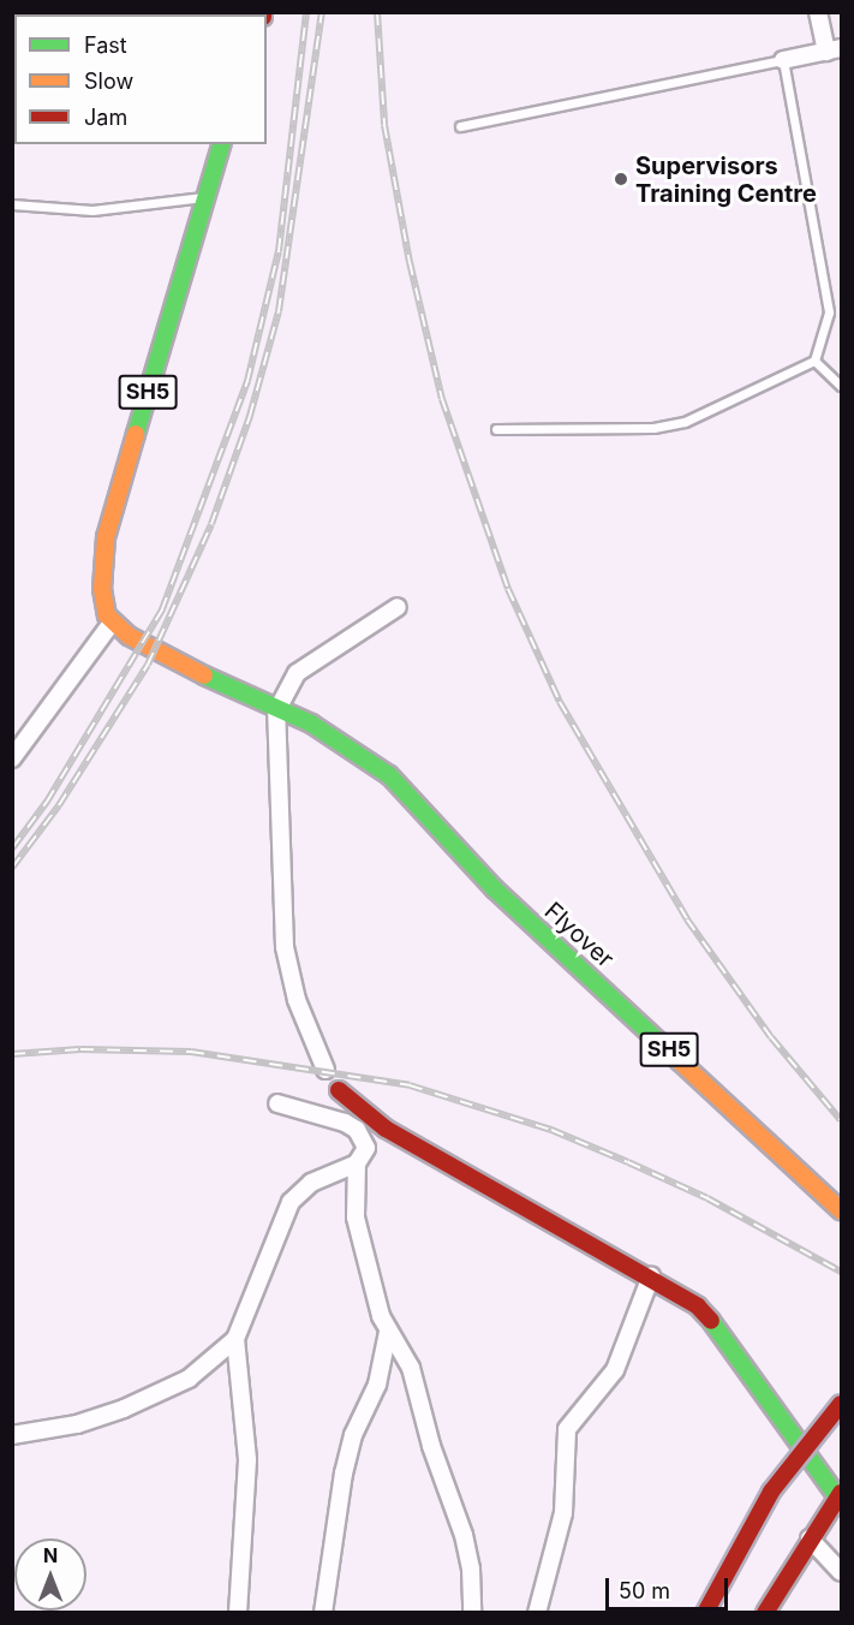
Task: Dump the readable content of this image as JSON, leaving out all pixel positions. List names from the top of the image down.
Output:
{
  "streets": {
    "main road": ["SH5", "Flyover"]
  },
  "crossings": [
    ["SH5", "Flyover"]
  ],
  "places": ["Supervisors Training Centre"],
  "legend": ["Fast", "Slow", "Jam"],
  "scale_bar": "50 m",
  "north": "top"
}
